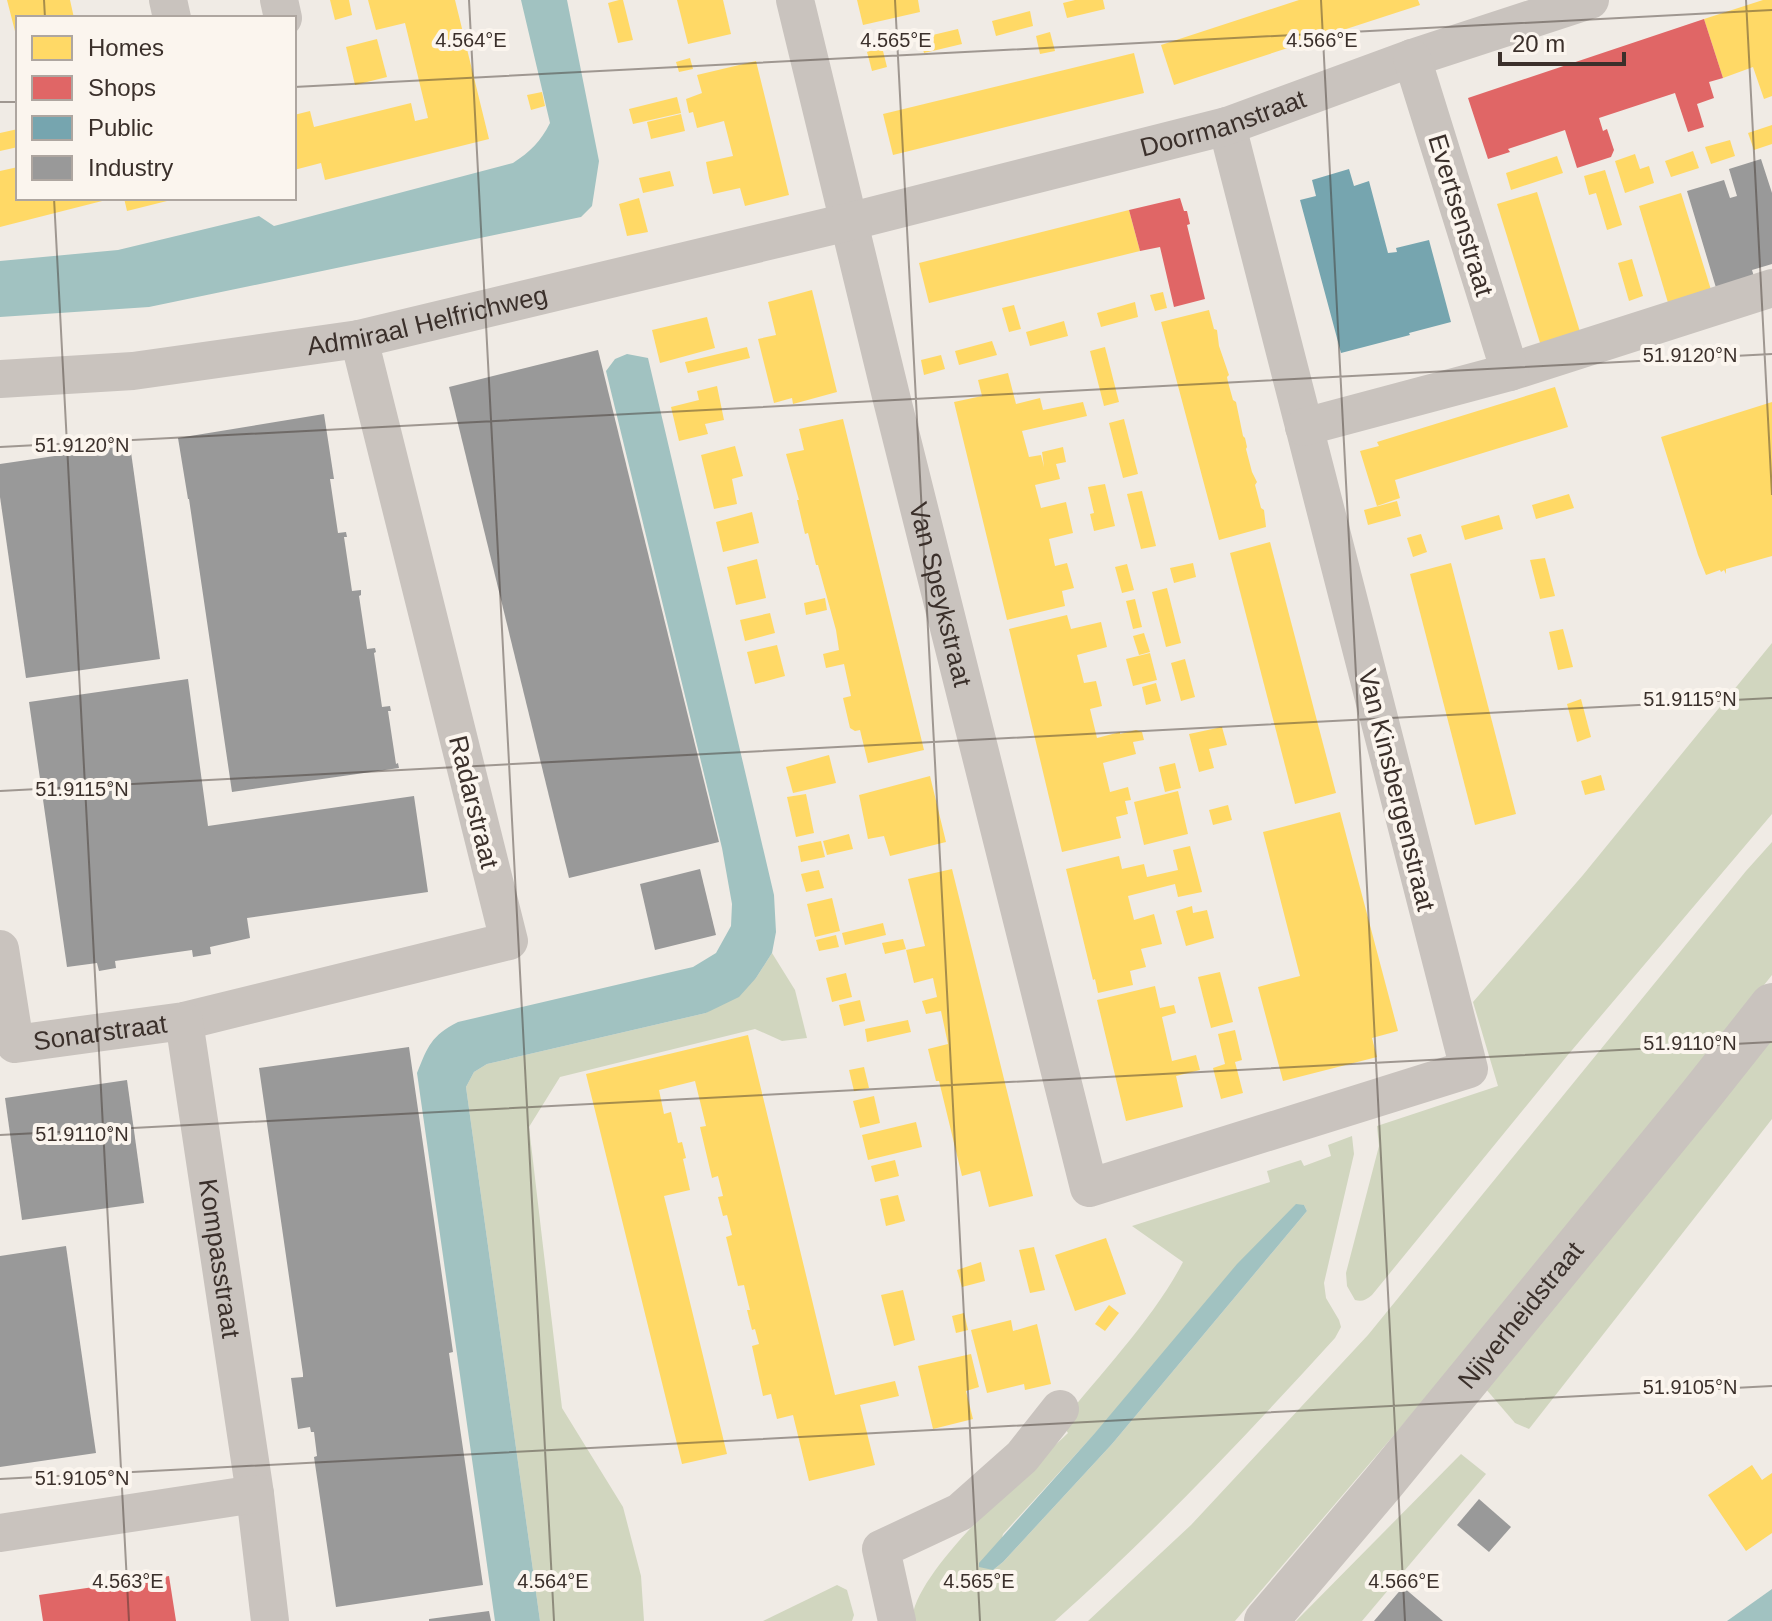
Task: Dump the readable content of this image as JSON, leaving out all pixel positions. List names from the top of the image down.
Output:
{
  "streets": {
    "street": [
      "Doormanstraat",
      "Evertsenstraat",
      "Admiraal Helfrichweg",
      "Van Speykstraat",
      "Van Kinsbergenstraat",
      "Radarstraat",
      "Sonarstraat",
      "Kompasstraat",
      "Nijverheidstraat"
    ]
  },
  "crossings": [
    ["Doormanstraat", "Evertsenstraat"],
    ["Doormanstraat", "Admiraal Helfrichweg"],
    ["Doormanstraat", "Van Speykstraat"],
    ["Doormanstraat", "Van Kinsbergenstraat"],
    ["Admiraal Helfrichweg", "Van Speykstraat"],
    ["Admiraal Helfrichweg", "Radarstraat"],
    ["Van Speykstraat", "Van Kinsbergenstraat"],
    ["Radarstraat", "Sonarstraat"],
    ["Radarstraat", "Kompasstraat"],
    ["Sonarstraat", "Kompasstraat"]
  ],
  "legend": [
    "Homes",
    "Shops",
    "Public",
    "Industry"
  ],
  "scale_bar": "20 m",
  "coordinates": [
    "4.564°E",
    "4.565°E",
    "4.566°E",
    "51.9120°N",
    "51.9115°N",
    "51.9110°N",
    "51.9105°N",
    "4.563°E"
  ]
}
